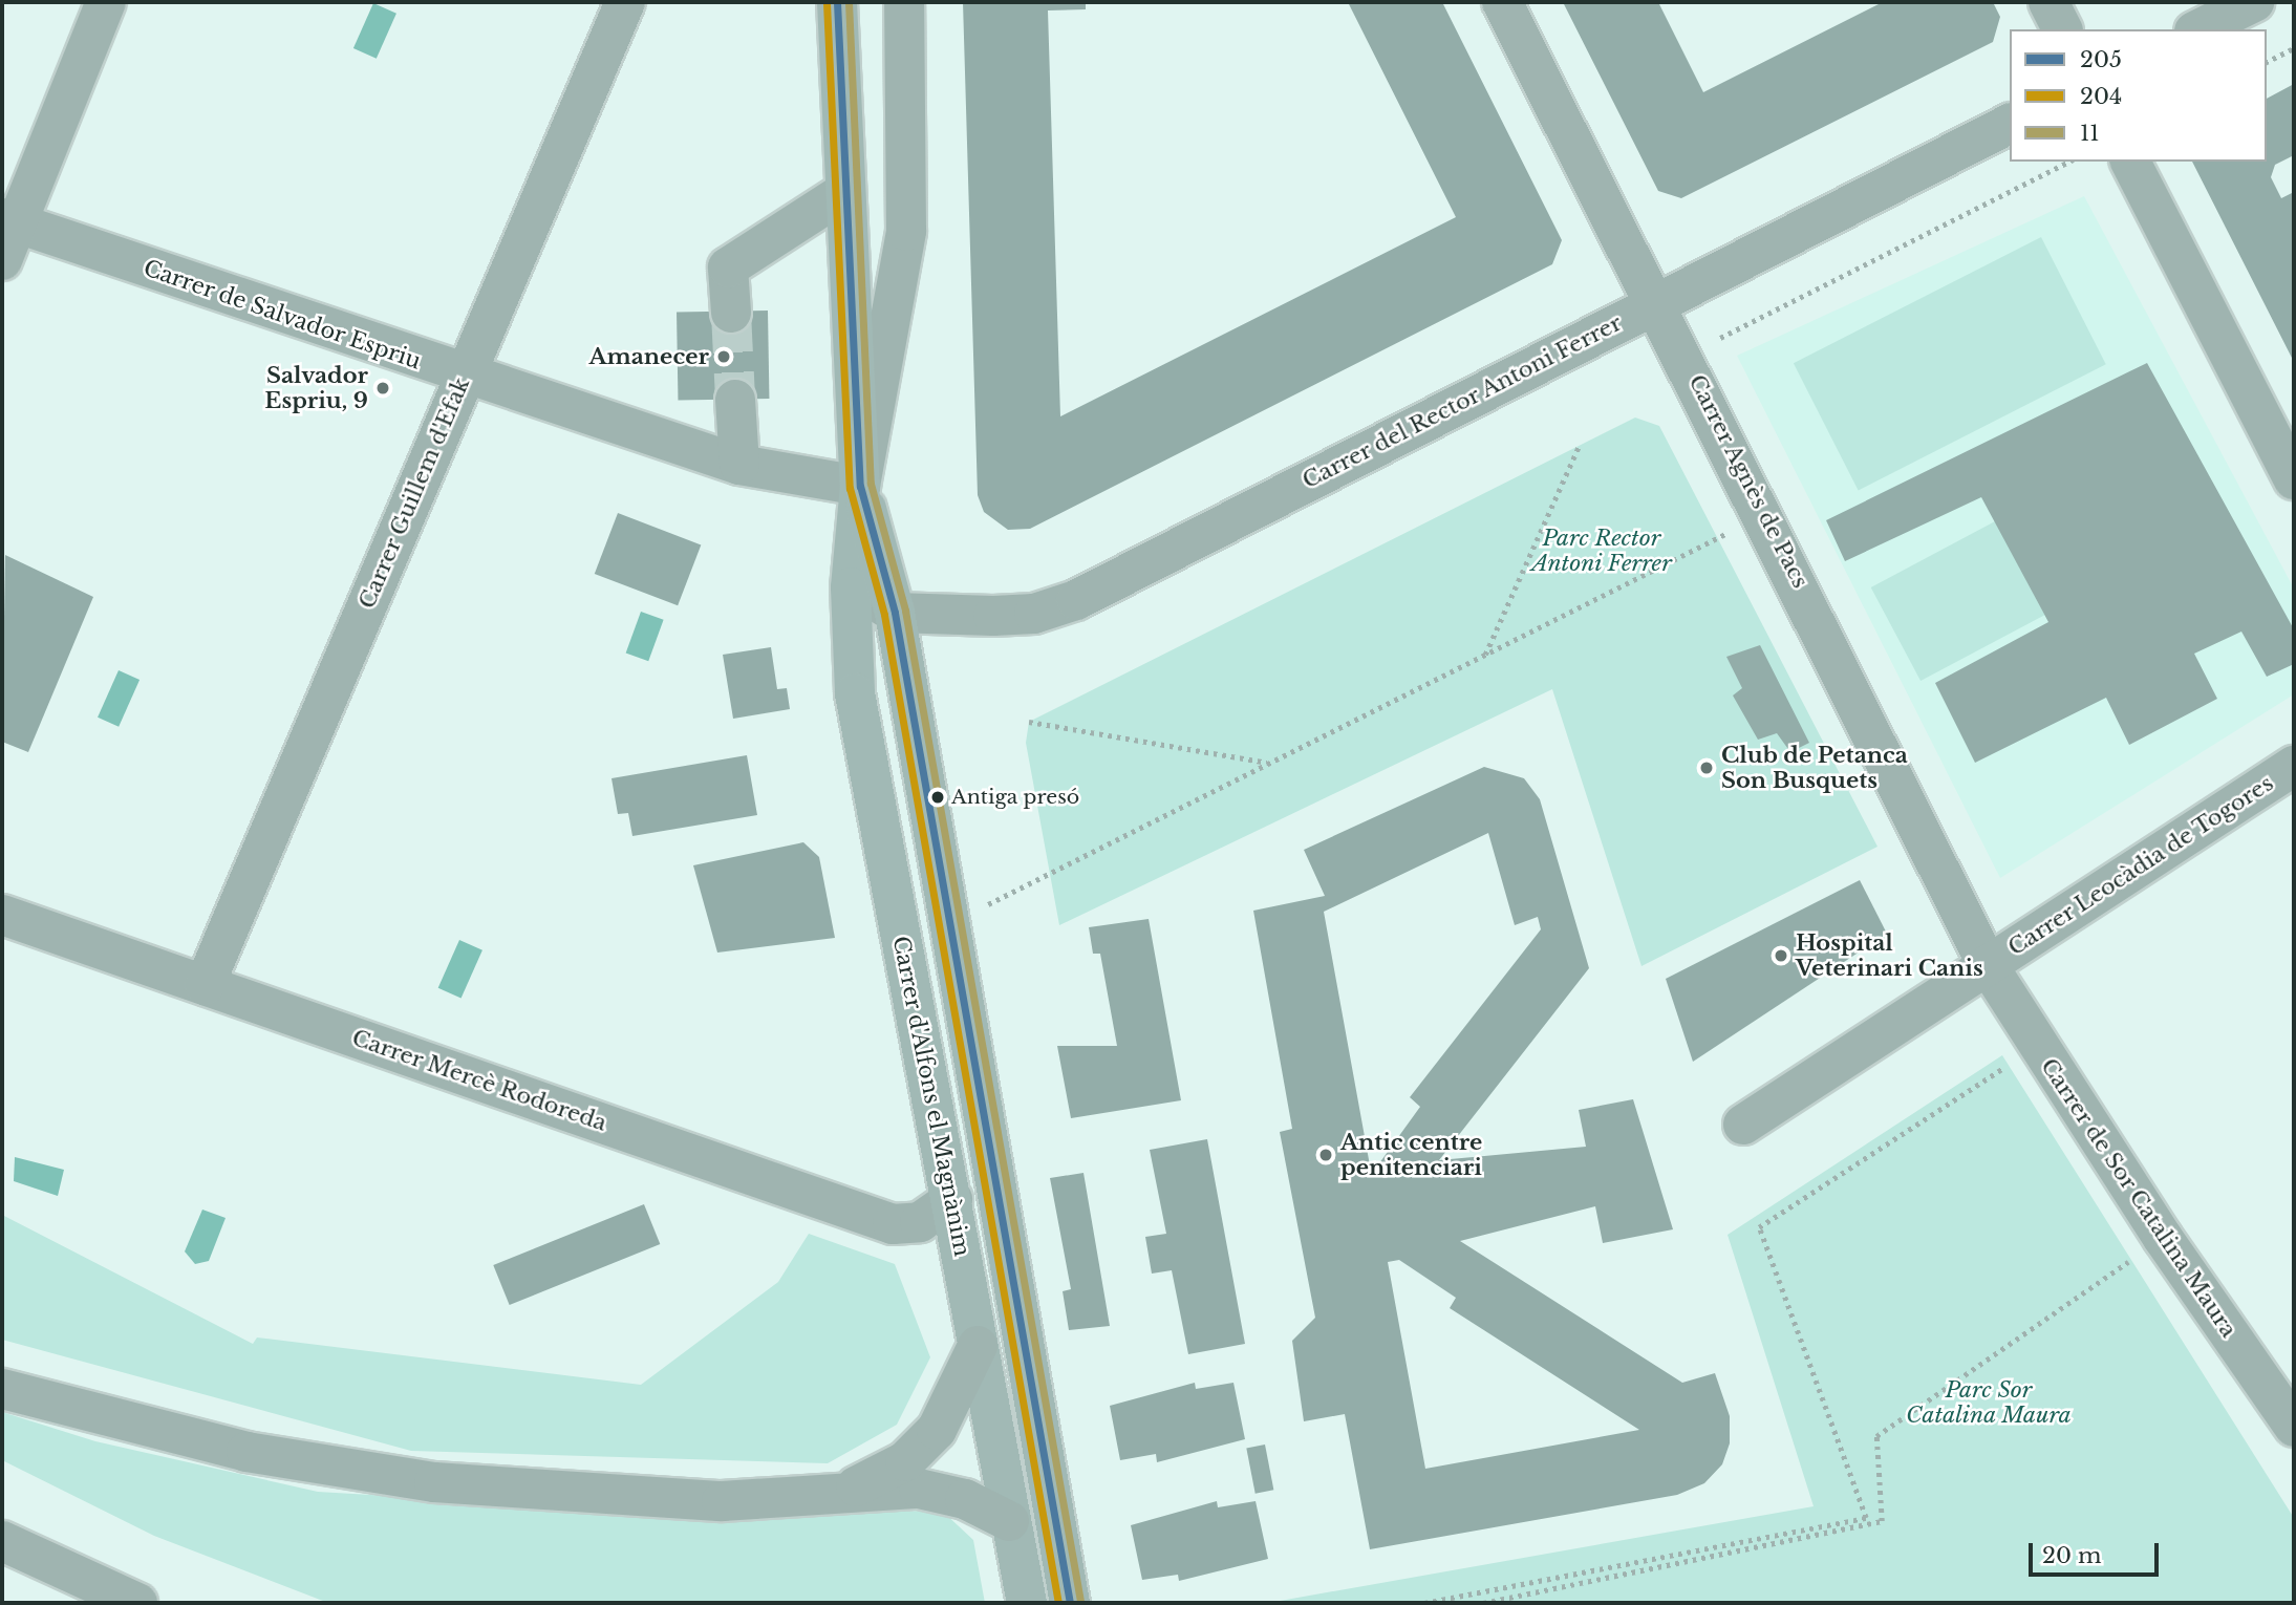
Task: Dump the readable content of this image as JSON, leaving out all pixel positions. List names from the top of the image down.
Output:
{
  "streets": {
    "main road": [
      "Carrer de Salvador Espriu",
      "Carrer del Rector Antoni Ferrer",
      "Carrer Agnès de Pacs",
      "Carrer Guillem d'Efak",
      "Carrer Leocàdia de Togores",
      "Carrer Mercè Rodoreda",
      "Carrer d'Alfons el Magnànim",
      "Carrer de Sor Catalina Maura"
    ]
  },
  "crossings": [
    ["Carrer de Salvador Espriu", "Carrer Guillem d'Efak"],
    ["Carrer de Salvador Espriu", "Carrer d'Alfons el Magnànim"],
    ["Carrer del Rector Antoni Ferrer", "Carrer Agnès de Pacs"],
    ["Carrer del Rector Antoni Ferrer", "Carrer d'Alfons el Magnànim"],
    ["Carrer Agnès de Pacs", "Carrer Leocàdia de Togores"],
    ["Carrer Agnès de Pacs", "Carrer de Sor Catalina Maura"],
    ["Carrer Guillem d'Efak", "Carrer Mercè Rodoreda"],
    ["Carrer Leocàdia de Togores", "Carrer de Sor Catalina Maura"],
    ["Carrer Mercè Rodoreda", "Carrer d'Alfons el Magnànim"]
  ],
  "parks": ["Parc Rector Antoni Ferrer", "Parc Sor Catalina Maura"],
  "places": [
    "Amanecer",
    "Salvador Espriu, 9",
    "Club de Petanca Son Busquets",
    "Antiga presó",
    "Hospital Veterinari Canis",
    "Antic centre penitenciari"
  ],
  "lines": ["transit line 205", "transit line 11", "transit line 204"],
  "legend": ["205", "204", "11"],
  "scale_bar": "20 m"
}
